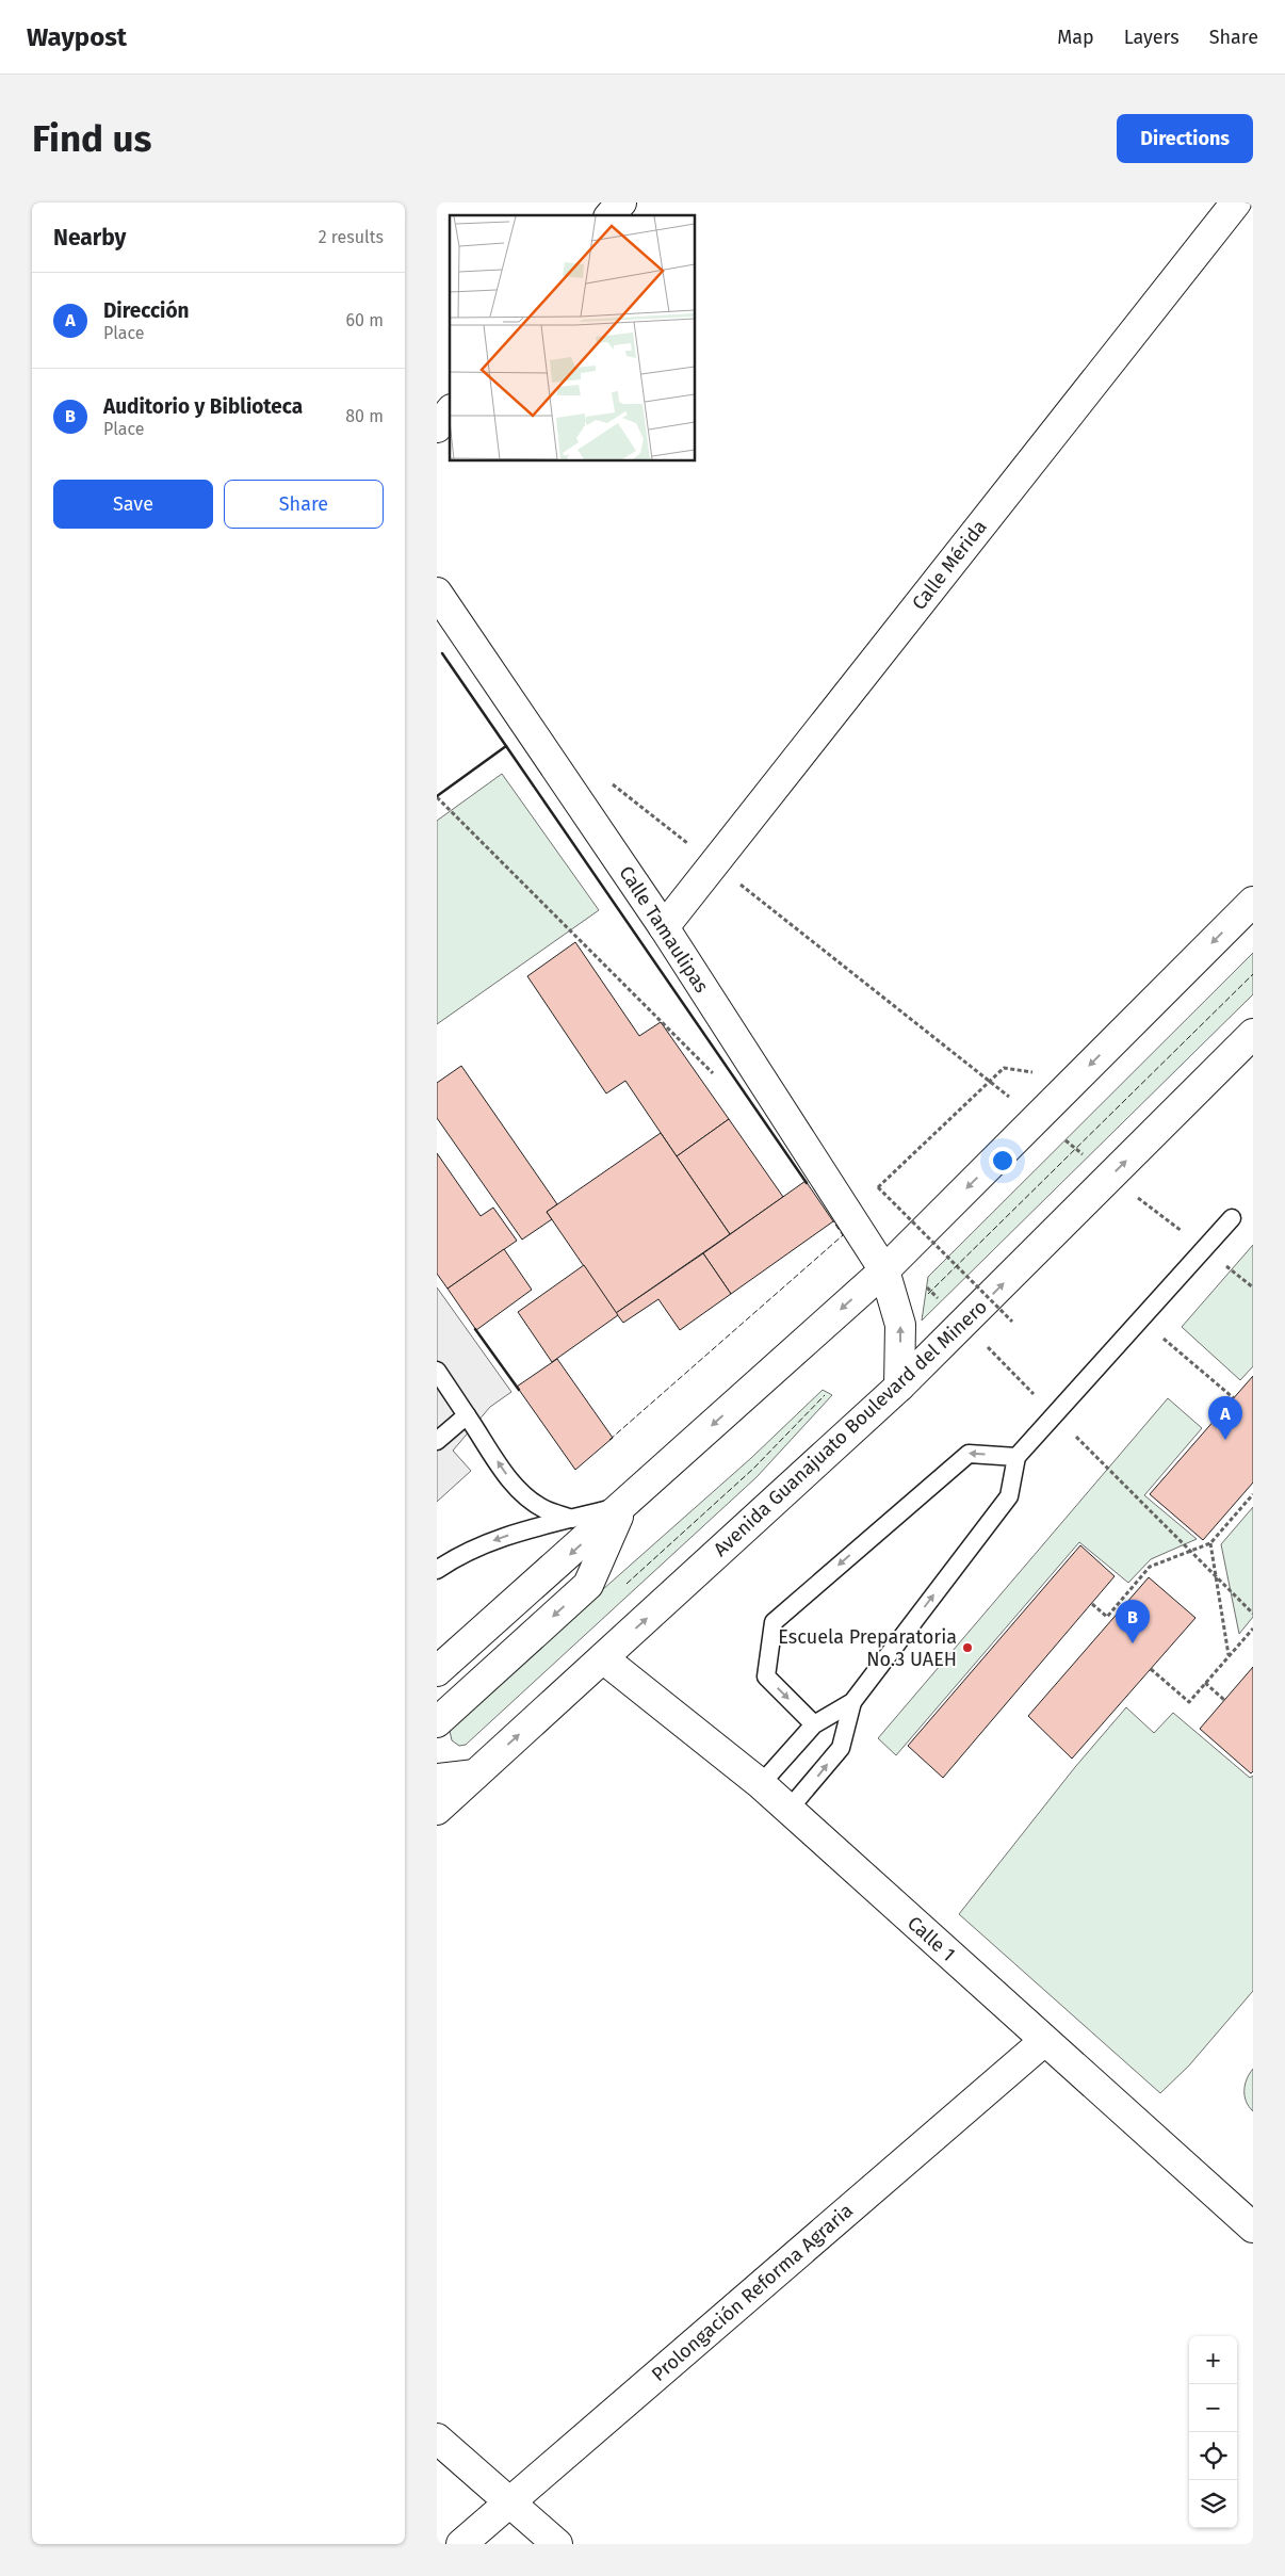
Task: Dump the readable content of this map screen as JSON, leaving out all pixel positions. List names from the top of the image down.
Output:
{
  "streets": {
    "street": [
      "Calle Mérida",
      "Calle Tamaulipas",
      "Avenida Guanajuato Boulevard del Minero",
      "Calle 1",
      "Prolongación Reforma Agraria"
    ]
  },
  "crossings": [
    ["Calle Mérida", "Calle Tamaulipas"],
    ["Calle Tamaulipas", "Avenida Guanajuato Boulevard del Minero"],
    ["Avenida Guanajuato Boulevard del Minero", "Calle 1"],
    ["Calle 1", "Prolongación Reforma Agraria"]
  ],
  "places": ["Escuela Preparatoria No.3 UAEH"],
  "page": {
    "header": "Waypost",
    "nav": ["Map", "Layers", "Share"],
    "buttons": [
      "Directions",
      ["Save", "Share"]
    ],
    "title": "Find us",
    "heading": ["Nearby", "2 results"],
    "list": [
      {
        "mark": "A",
        "name": "Dirección",
        "note": "Place",
        "value": "60 m"
      },
      {
        "mark": "B",
        "name": "Auditorio y Biblioteca",
        "note": "Place",
        "value": "80 m"
      }
    ],
    "pins": ["A", "B"],
    "map_buttons": ["+", "−"]
  }
}
